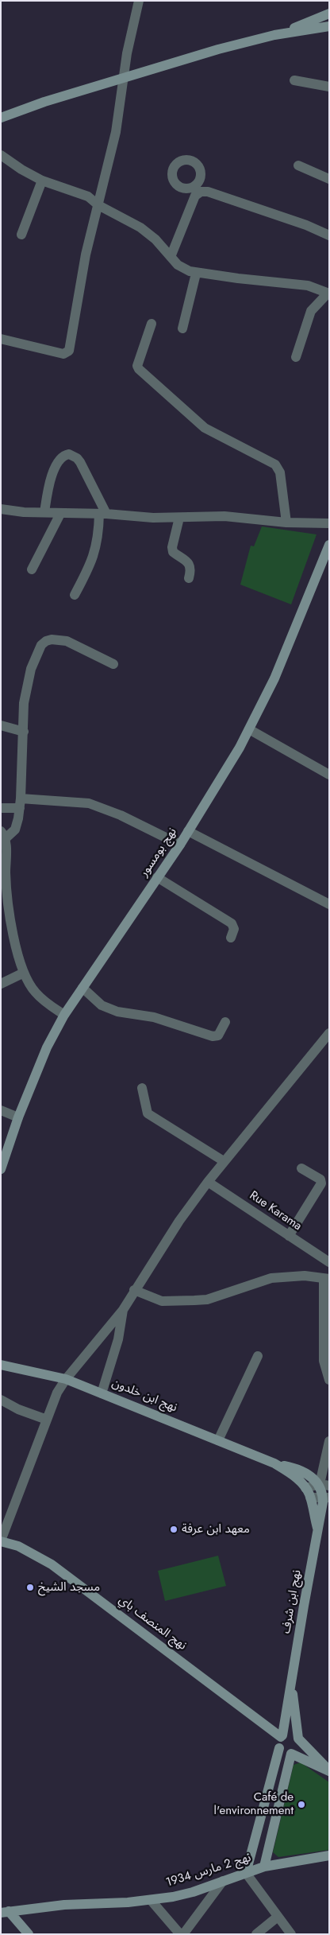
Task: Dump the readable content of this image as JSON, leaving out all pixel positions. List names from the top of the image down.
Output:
{
  "streets": {
    "main road": [
      "نهج بومسور",
      "نهج ابن خلدون",
      "نهج ابن شرف",
      "نهج المنصف باي",
      "نهج 2 مارس 1934"
    ],
    "street": ["Rue Karama"]
  },
  "crossings": [
    ["نهج ابن خلدون", "نهج ابن شرف"],
    ["نهج ابن شرف", "نهج المنصف باي"]
  ],
  "places": ["معهد ابن عرفة", "مسجد الشيخ", "Café de l'environnement"]
}
